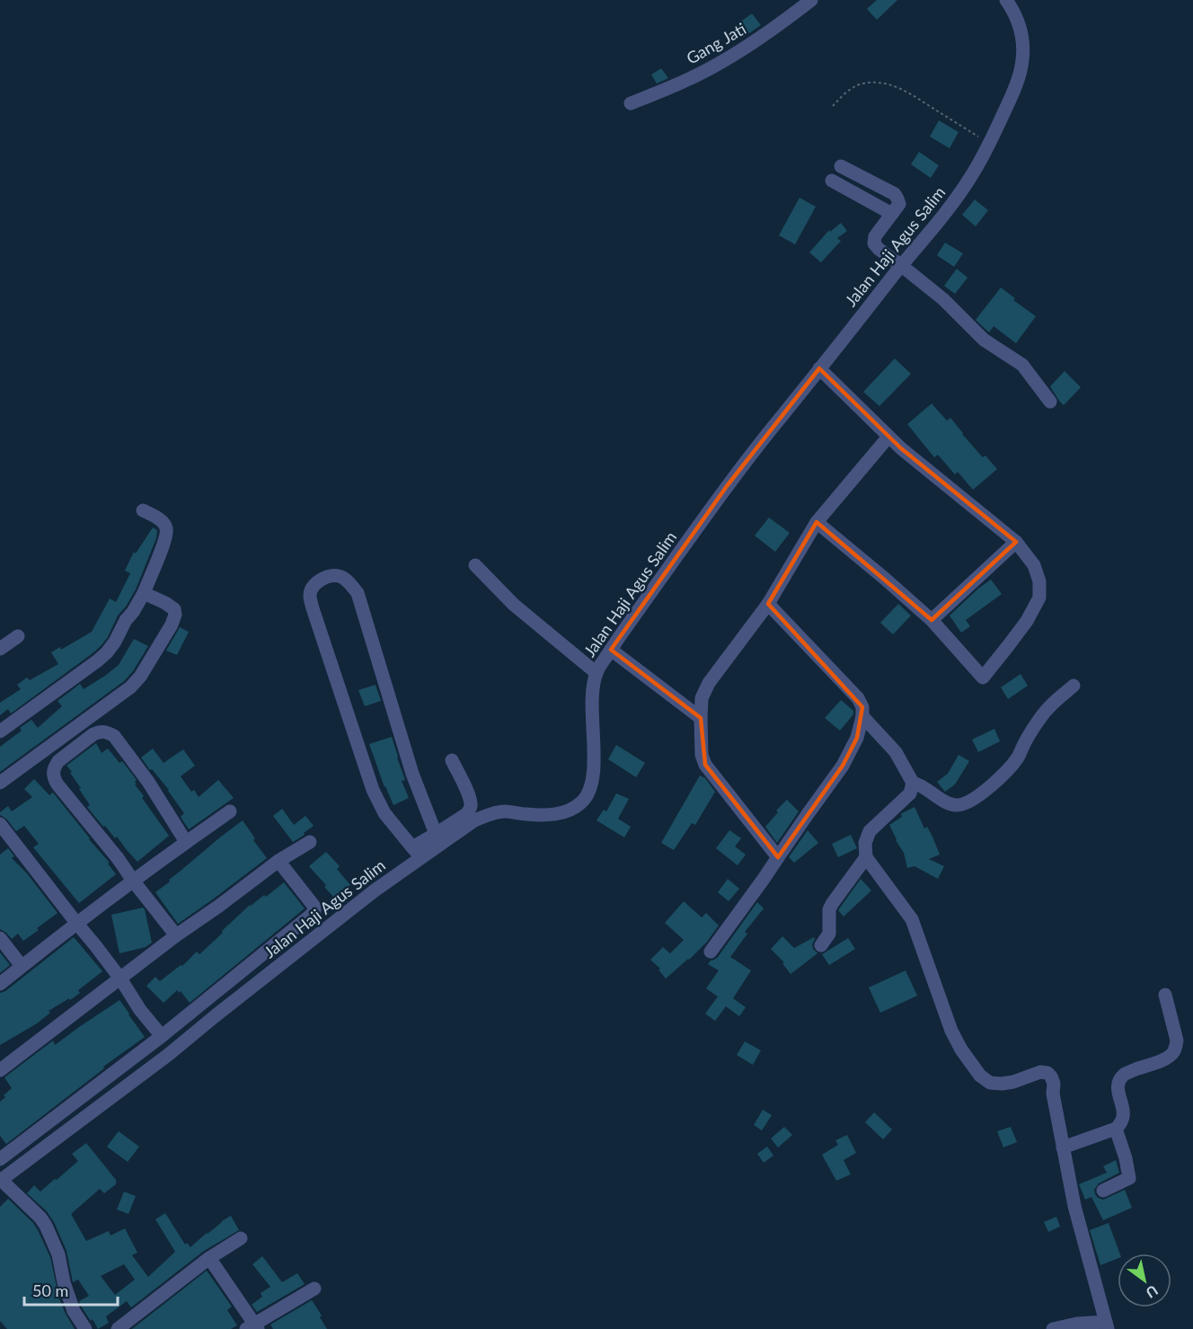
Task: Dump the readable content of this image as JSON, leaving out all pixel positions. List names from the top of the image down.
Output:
{
  "streets": {
    "street": ["Gang Jati", "Jalan Haji Agus Salim"]
  },
  "scale_bar": "50 m",
  "north": "bottom right"
}
